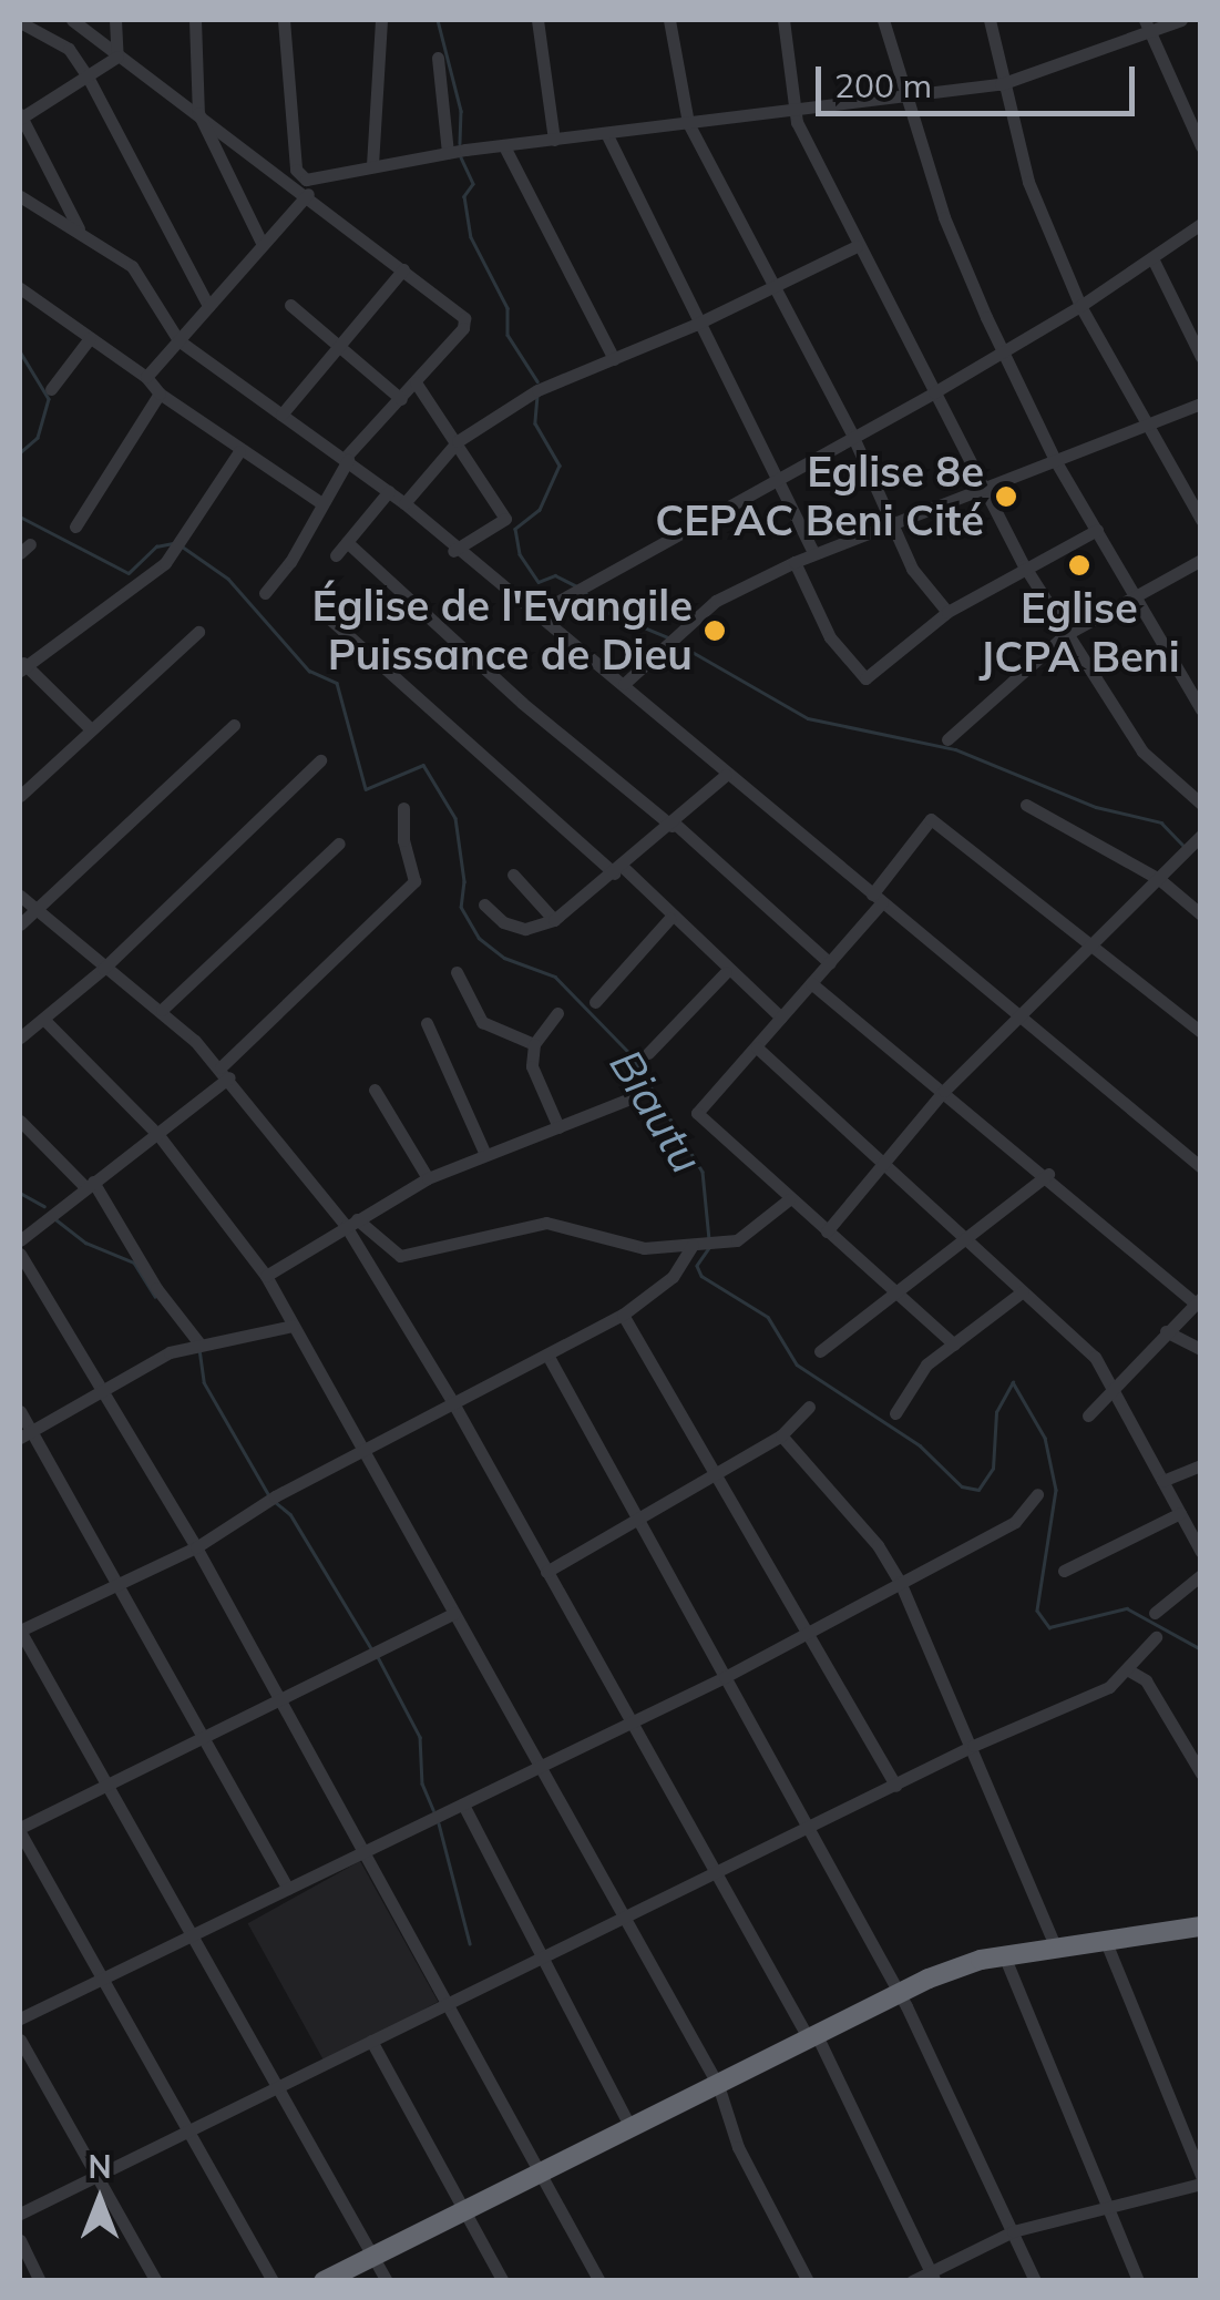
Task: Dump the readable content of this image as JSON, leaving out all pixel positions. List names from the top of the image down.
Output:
{
  "water": ["Biautu"],
  "places": ["Eglise 8e CEPAC Beni Cité", "Eglise JCPA Beni", "Église de l'Evangile Puissance de Dieu"],
  "scale_bar": "200 m",
  "north": "top"
}
